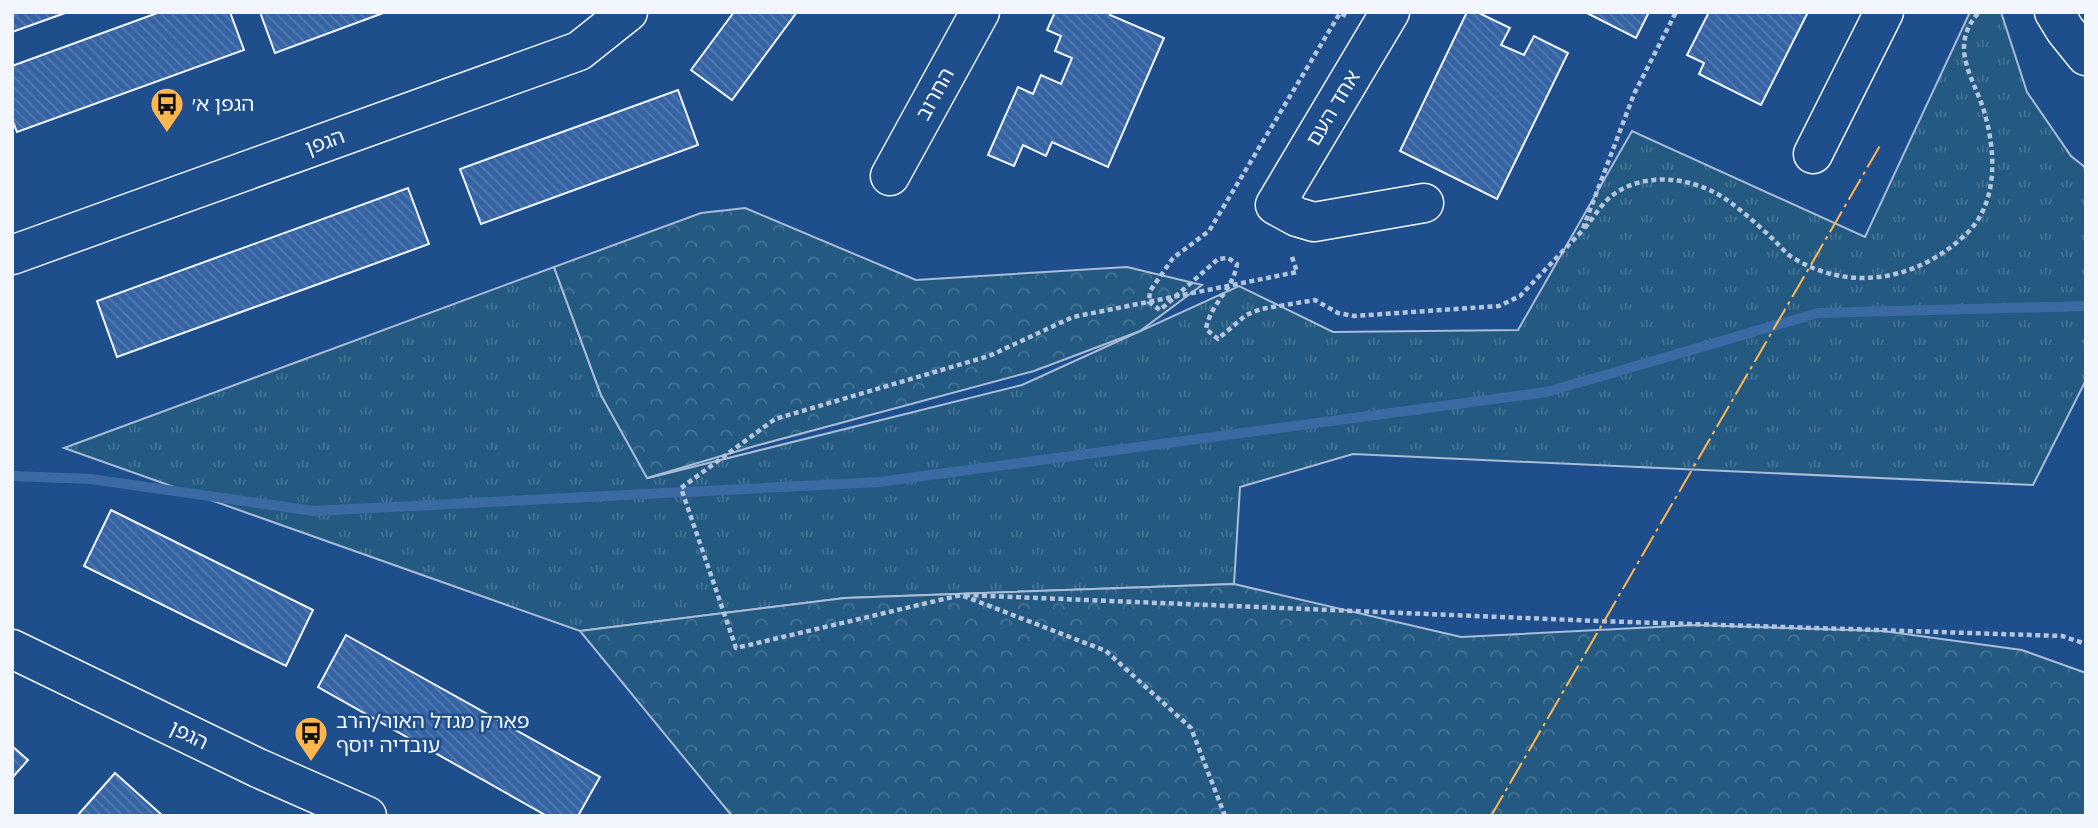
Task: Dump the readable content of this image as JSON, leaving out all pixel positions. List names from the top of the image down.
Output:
{
  "streets": {
    "street": ["החרוב", "אחד העם", "הגפן"]
  },
  "places": {
    "bus stop": ["הגפן א׳", "פארק מגדל האור/הרב עובדיה יוסף"]
  }
}
